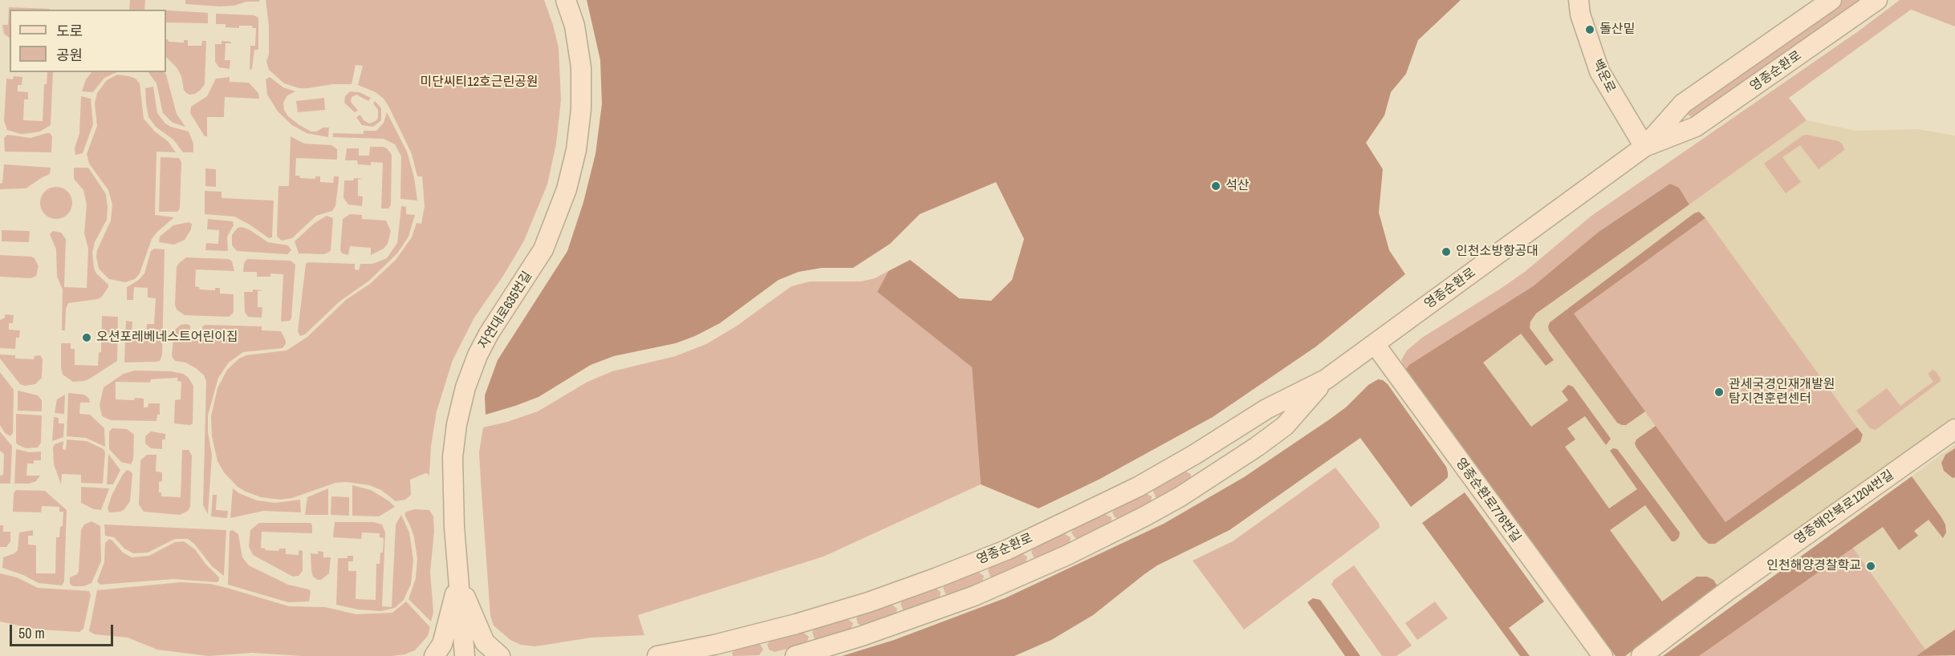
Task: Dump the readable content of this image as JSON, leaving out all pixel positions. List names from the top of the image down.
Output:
{
  "streets": {
    "main road": [
      "영종순환로",
      "백운로",
      "자연대로635번길",
      "영종순환로776번길",
      "영종해안북로1204번길"
    ]
  },
  "crossings": [
    ["영종순환로", "백운로"],
    ["영종순환로", "영종순환로776번길"]
  ],
  "parks": ["미단씨티12호근린공원"],
  "places": [
    "돌산밑",
    "석산",
    "인천소방항공대",
    "오션포레베네스트어린이집",
    "관세국경인재개발원 탐지견훈련센터",
    "인천해양경찰학교"
  ],
  "legend": ["도로", "공원"],
  "scale_bar": "50 m"
}
